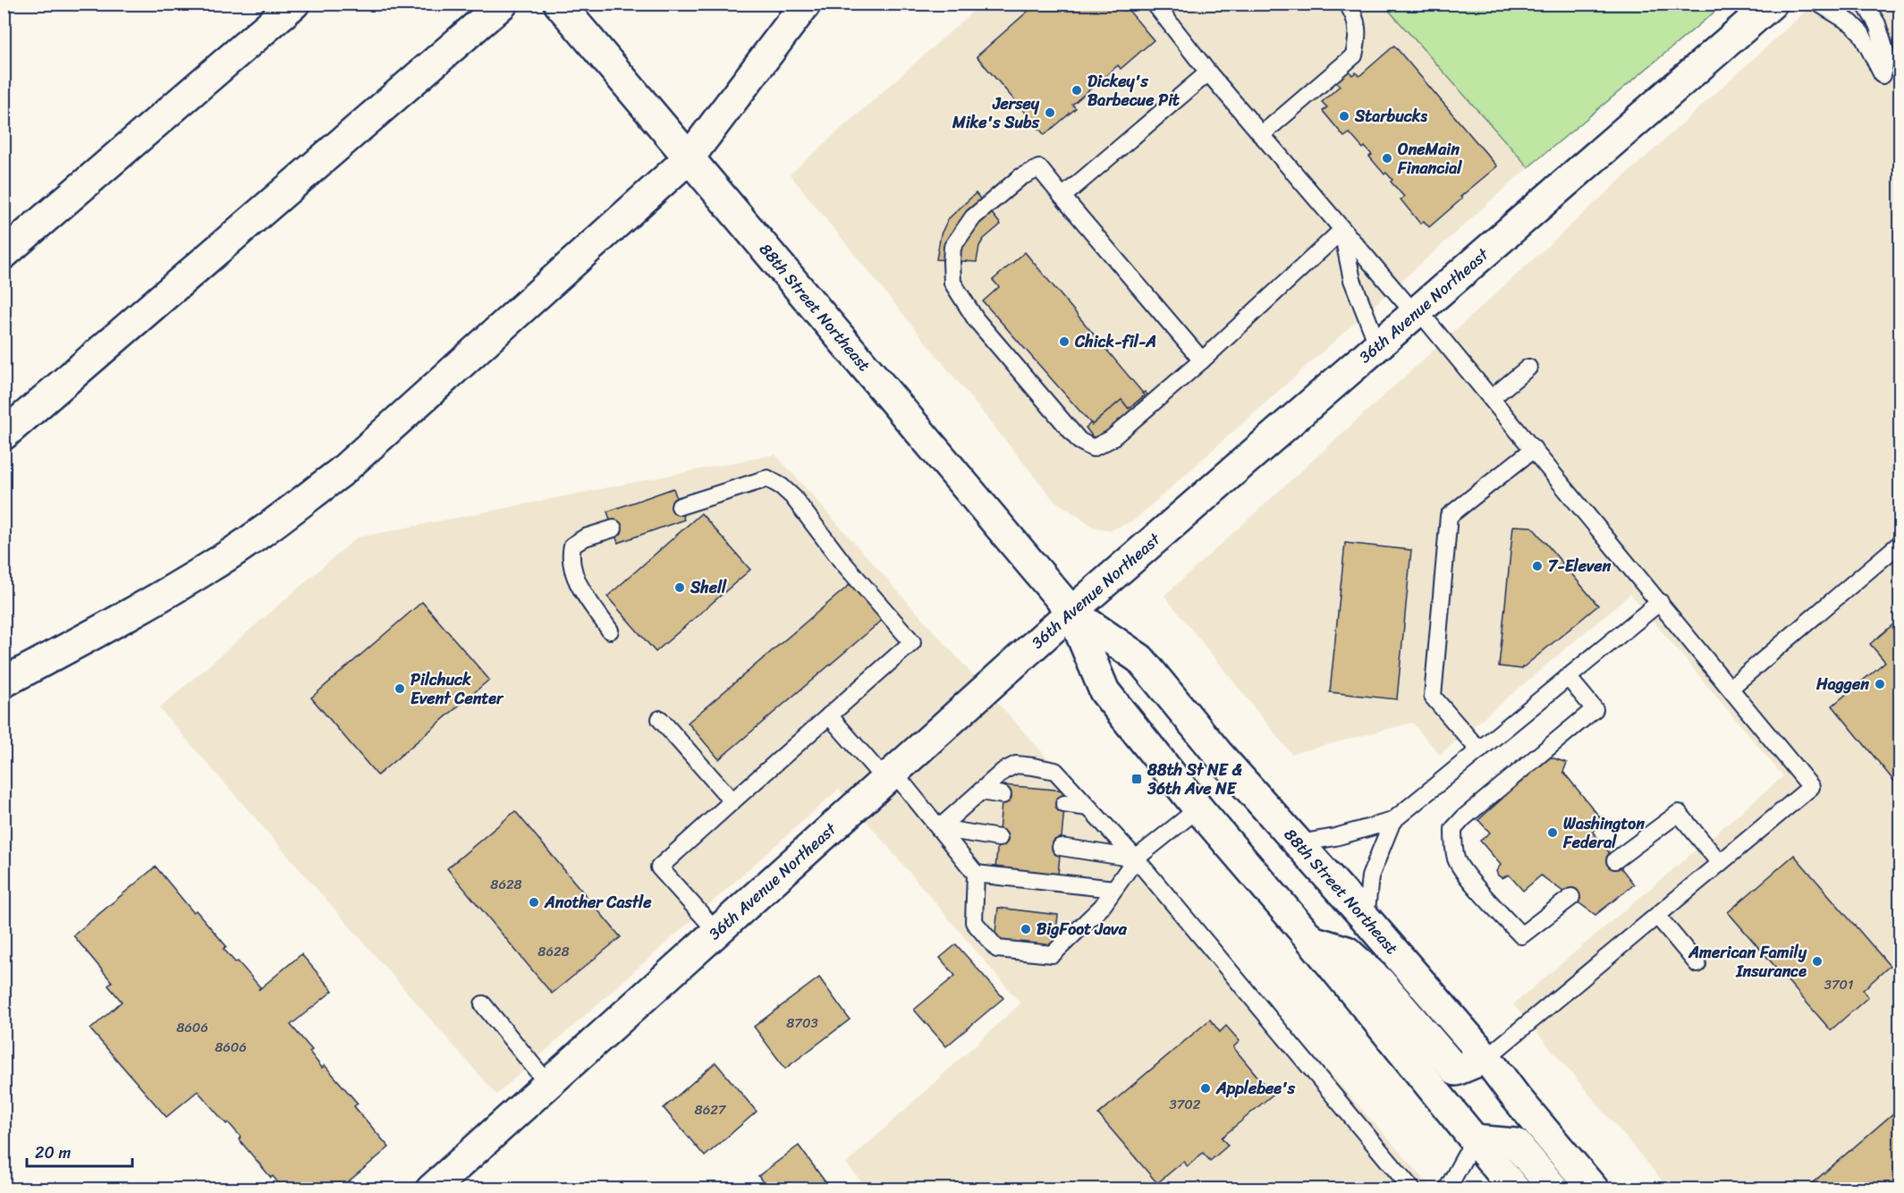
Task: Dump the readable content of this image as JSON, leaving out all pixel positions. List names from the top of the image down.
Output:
{
  "streets": {
    "main road": ["36th Avenue Northeast", "88th Street Northeast"]
  },
  "crossings": [
    ["36th Avenue Northeast", "88th Street Northeast"]
  ],
  "places": {
    "other": [
      "Dickey's Barbecue Pit",
      "Jersey Mike's Subs",
      "Starbucks",
      "OneMain Financial",
      "Chick-fil-A",
      "7-Eleven",
      "Shell",
      "Haggen",
      "Pilchuck Event Center",
      "Washington Federal",
      "Another Castle",
      "BigFoot Java",
      "American Family Insurance",
      "Applebee's"
    ],
    "transit": ["88th St NE & 36th Ave NE"]
  },
  "house_numbers": [
    "8628",
    "8628",
    "3701",
    "8703",
    "8606",
    "8606",
    "3702",
    "8627"
  ],
  "scale_bar": "20 m"
}
